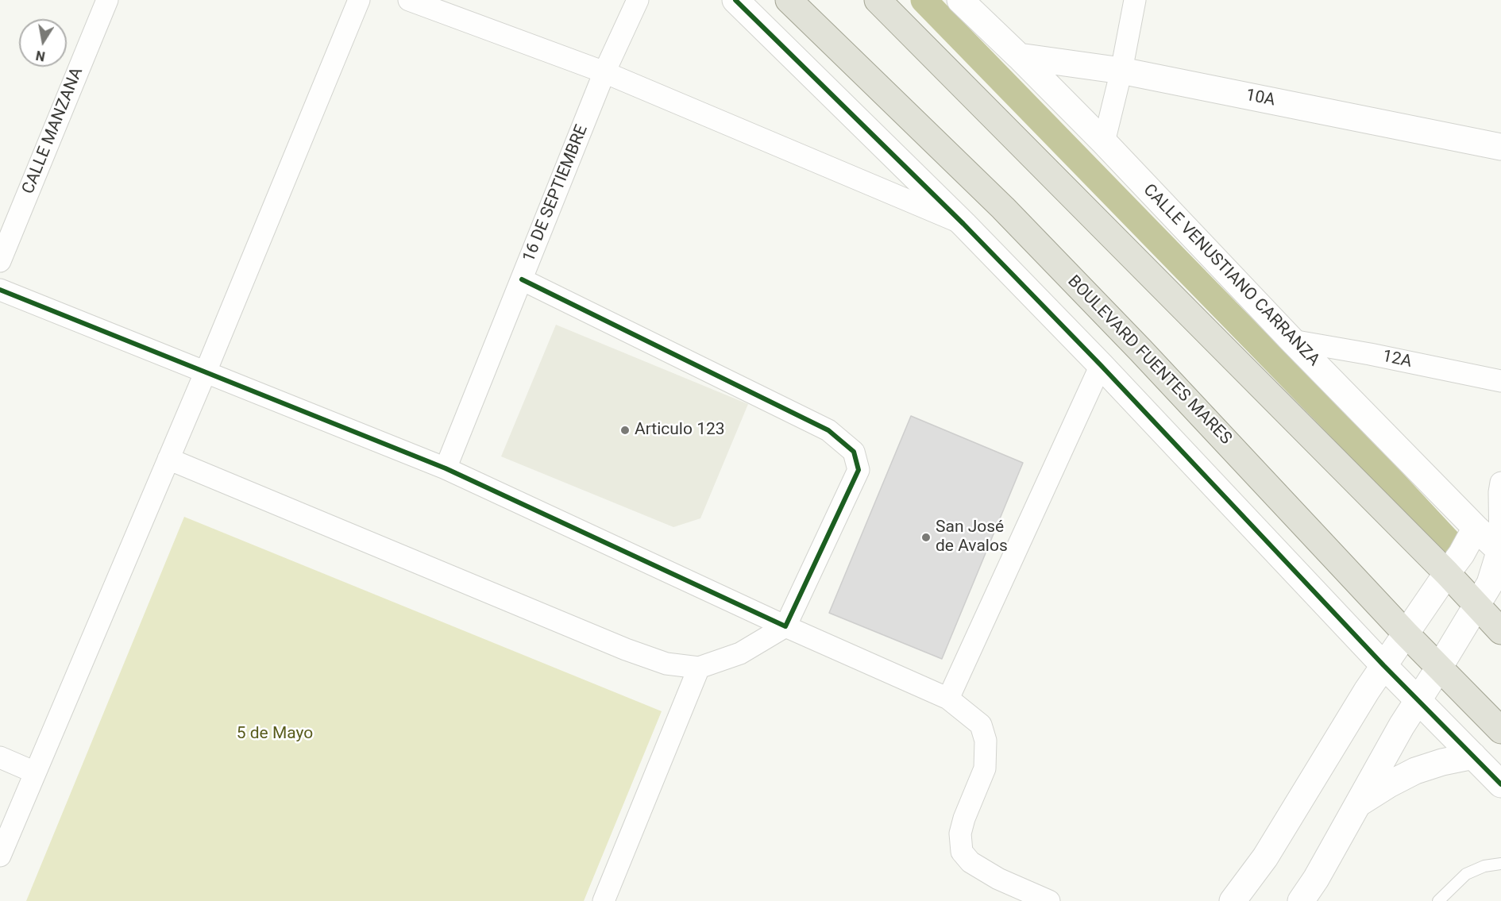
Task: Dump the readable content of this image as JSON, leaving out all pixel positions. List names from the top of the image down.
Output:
{
  "streets": {
    "main road": ["BOULEVARD FUENTES MARES"],
    "street": [
      "10A",
      "CALLE MANZANA",
      "16 DE SEPTIEMBRE",
      "CALLE VENUSTIANO CARRANZA",
      "12A"
    ]
  },
  "crossings": [
    ["10A", "CALLE VENUSTIANO CARRANZA"],
    ["CALLE VENUSTIANO CARRANZA", "12A"]
  ],
  "parks": ["5 de Mayo"],
  "places": ["Articulo 123", "San José de Avalos"],
  "north": "bottom"
}
